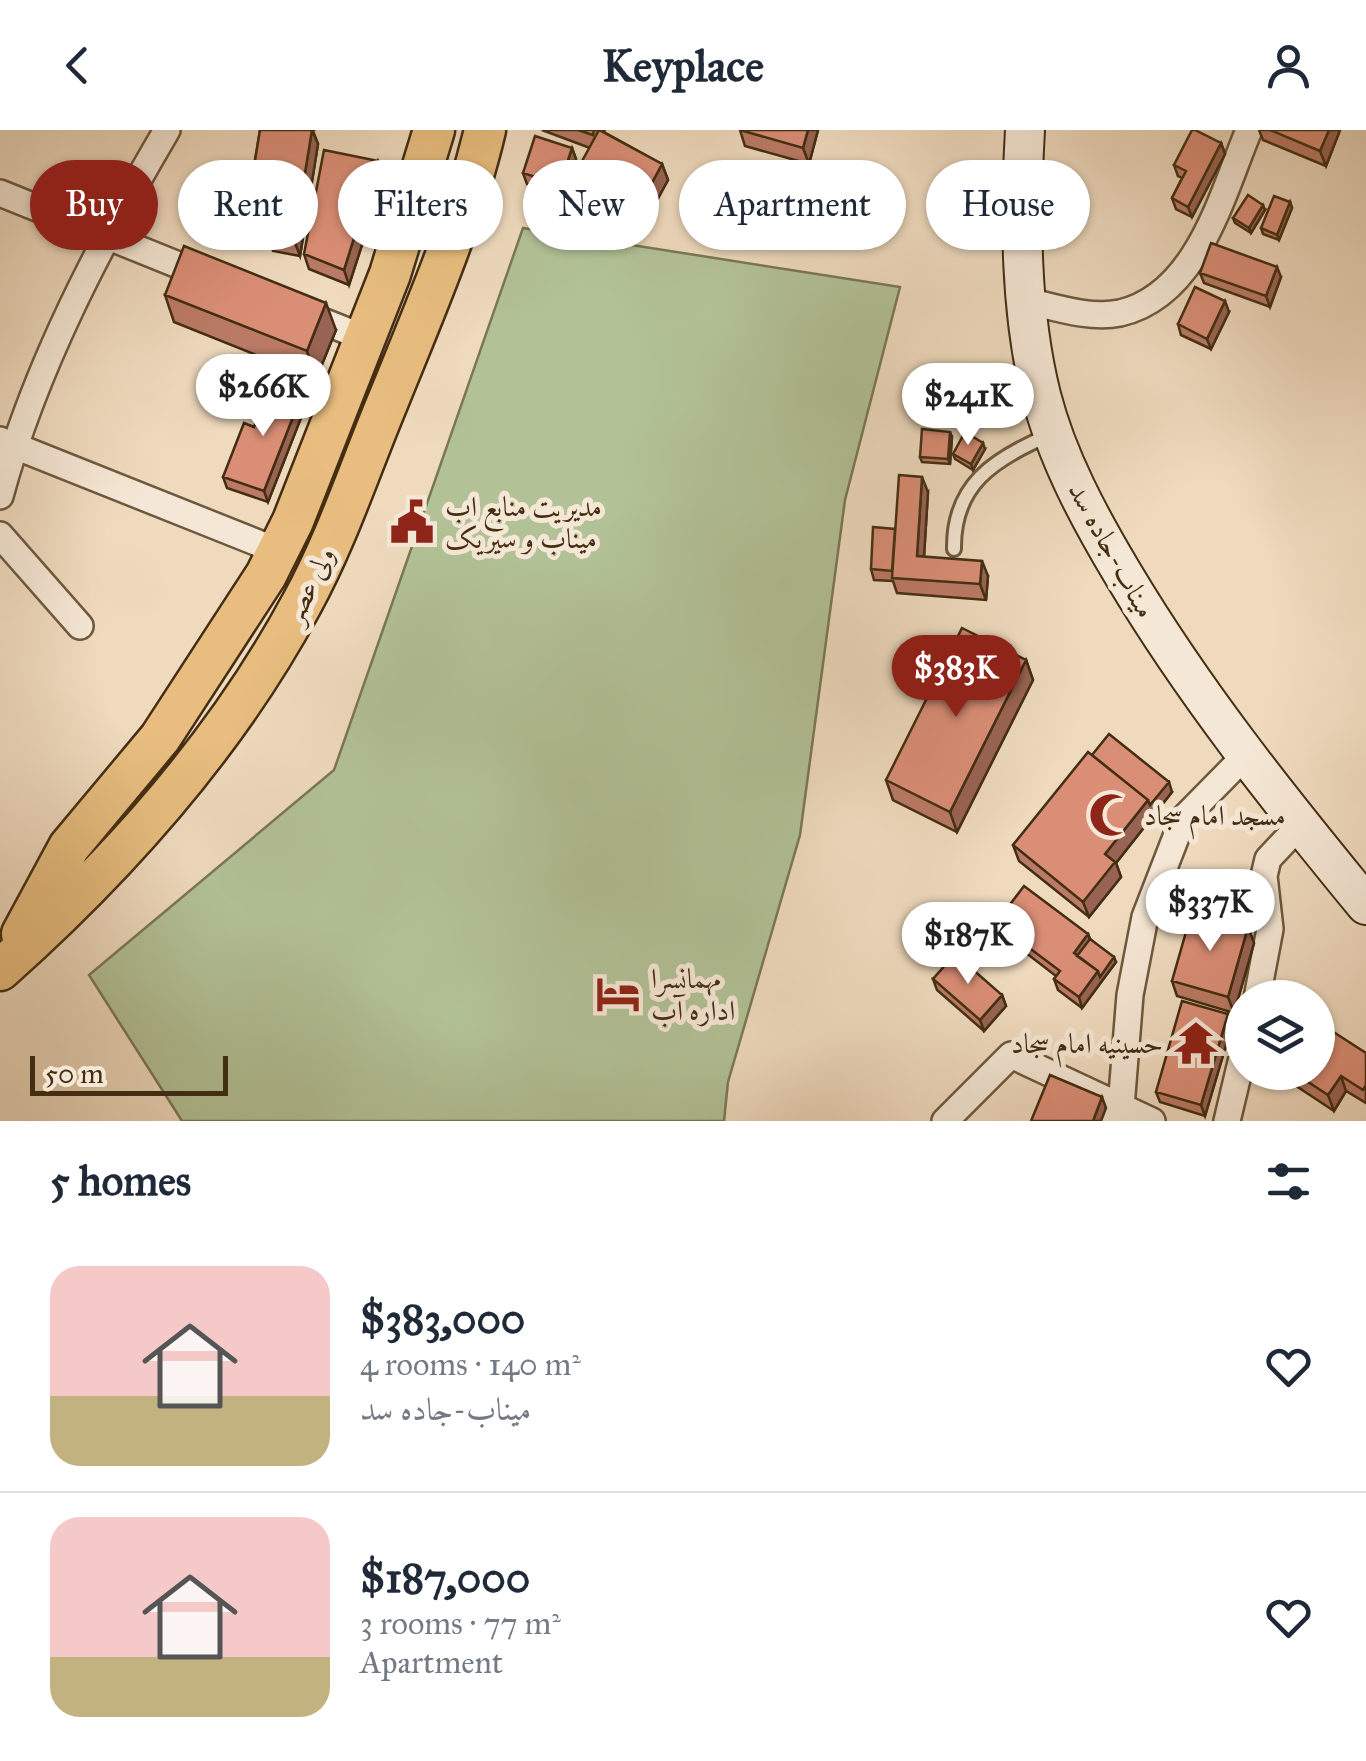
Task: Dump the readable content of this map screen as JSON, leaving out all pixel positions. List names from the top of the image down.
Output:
{
  "streets": {
    "main road": ["ولی عصر"],
    "street": ["میناب-جاده سد"]
  },
  "places": {
    "public building": ["مدیریت منابع اب میناب و سیریک"],
    "mosque": ["مسجد امام سجاد"],
    "hotel": ["مهمانسرا اداره آب"],
    "temple": ["حسینیه امام سجاد"]
  },
  "scale_bar": "50 m",
  "page": {
    "header": "Keyplace",
    "chip": [
      "Buy",
      "Rent",
      "Filters",
      "New",
      "Apartment",
      "House"
    ],
    "price": [
      "$266K",
      "$241K",
      "$383K",
      "$337K",
      "$187K"
    ],
    "scale": "50 m",
    "heading": "5 homes",
    "list": [
      {
        "name": "$383,000",
        "note": "4 rooms · 140 m² · میناب-جاده سد"
      },
      {
        "name": "$187,000",
        "note": "3 rooms · 77 m² · Apartment"
      }
    ]
  }
}
